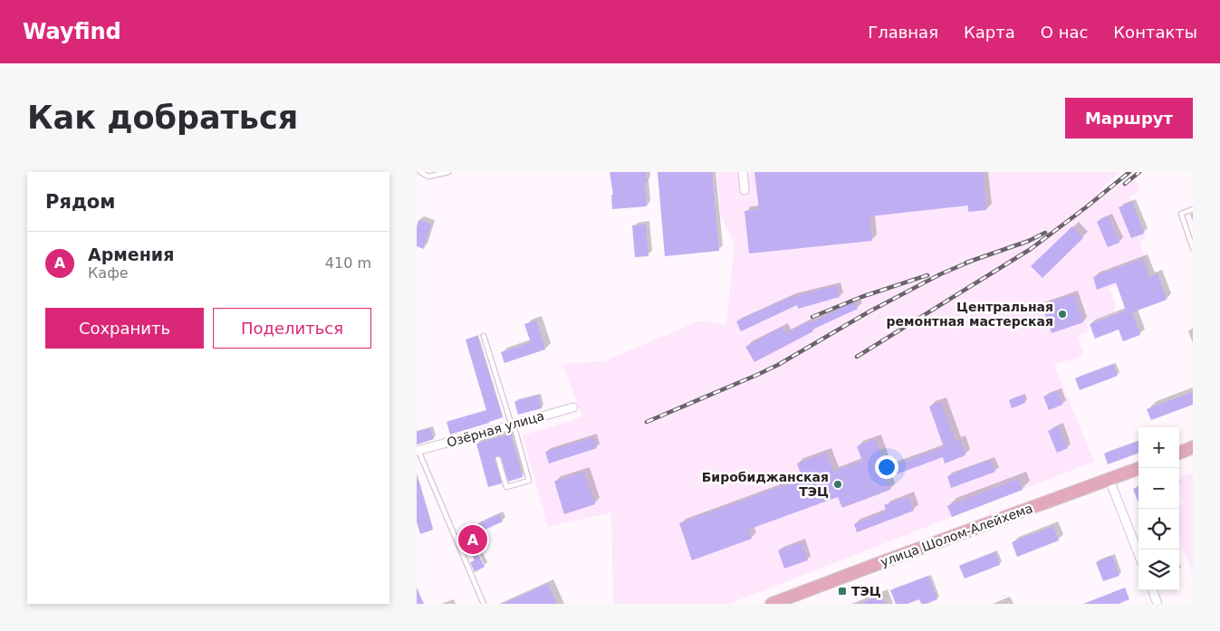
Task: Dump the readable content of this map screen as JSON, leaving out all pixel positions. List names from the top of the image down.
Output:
{
  "streets": {
    "main road": ["улица Шолом-Алейхема"],
    "street": ["Озёрная улица"]
  },
  "places": {
    "other": ["Центральная ремонтная мастерская", "Биробиджанская ТЭЦ"],
    "transit": ["ТЭЦ"]
  },
  "page": {
    "header": "Wayfind",
    "nav": [
      "Главная",
      "Карта",
      "О нас",
      "Контакты"
    ],
    "buttons": [
      "Маршрут",
      ["Сохранить", "Поделиться"]
    ],
    "title": "Как добраться",
    "heading": "Рядом",
    "list": [
      {
        "mark": "A",
        "name": "Армения",
        "note": "Кафе",
        "value": "410 m"
      }
    ],
    "map_buttons": ["+", "−"],
    "pins": "A"
  }
}
